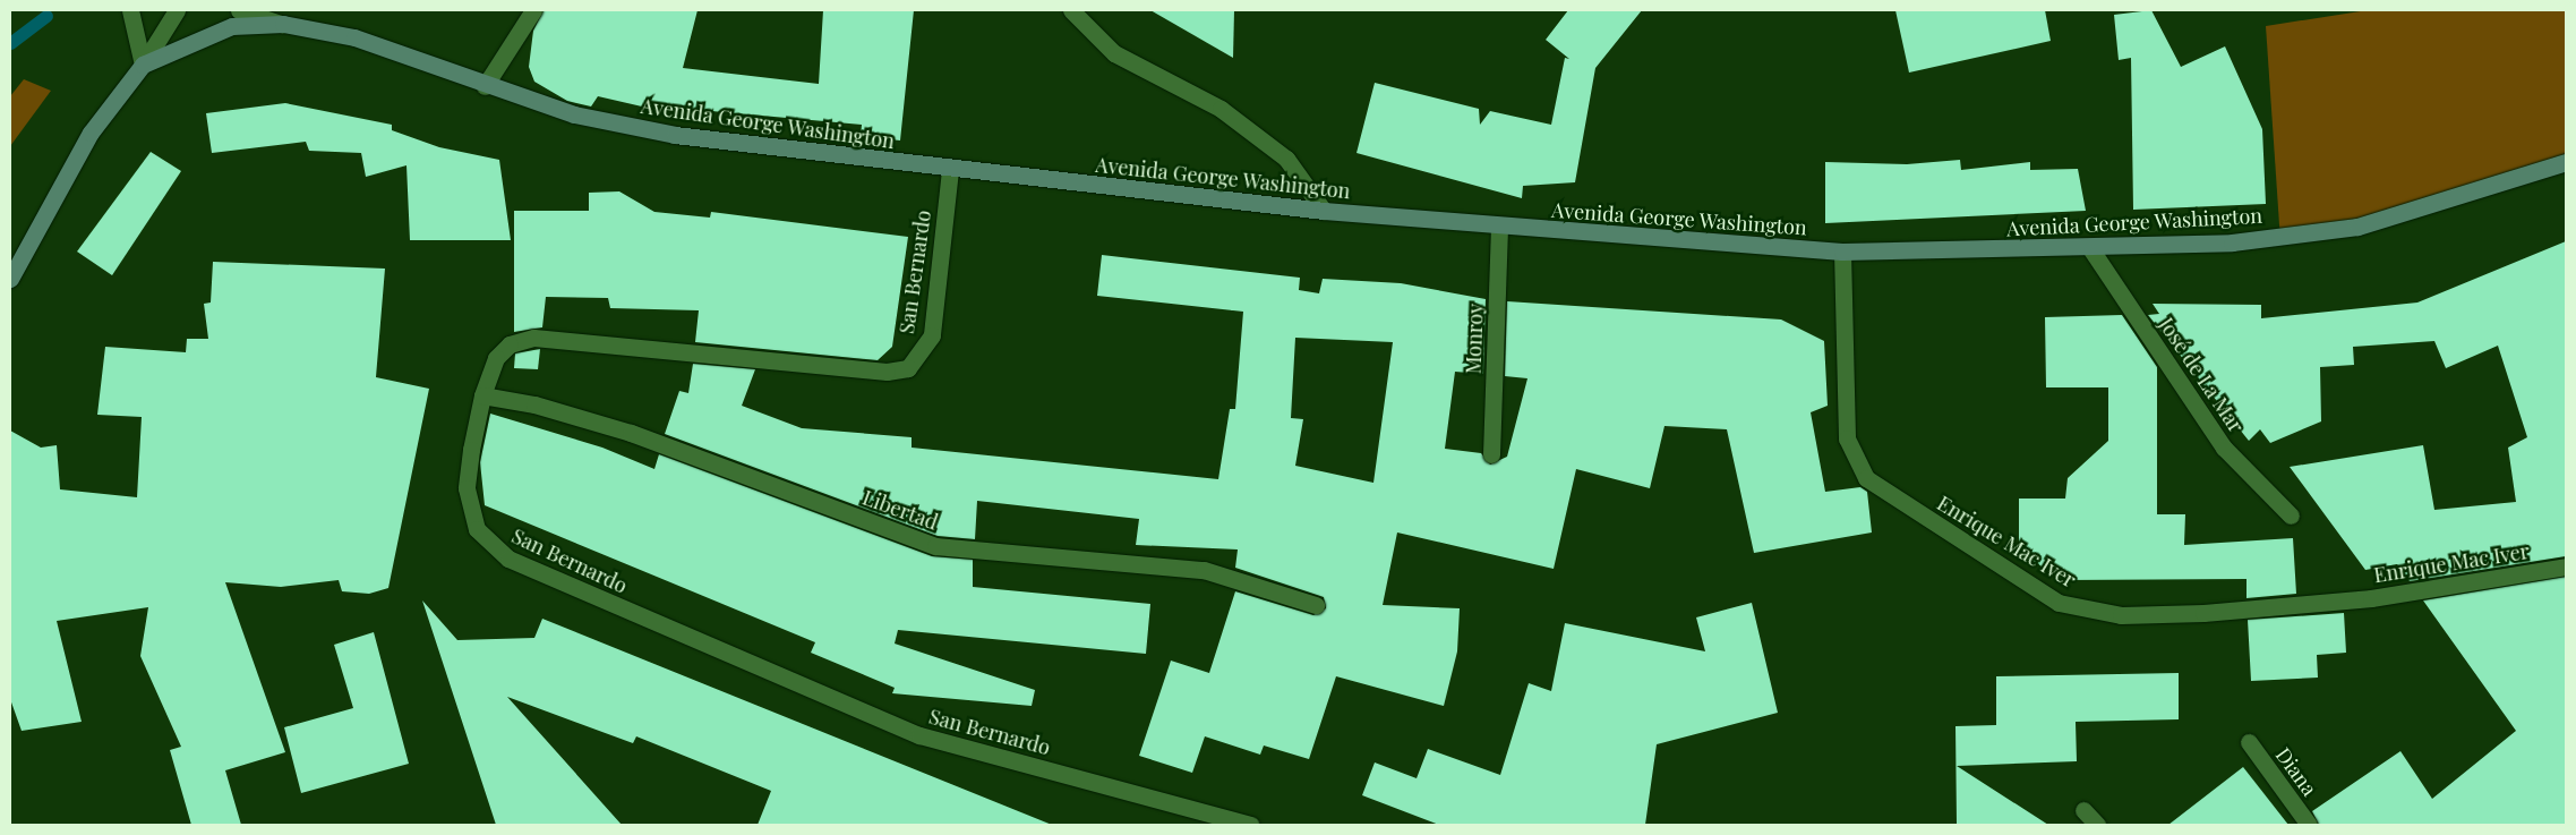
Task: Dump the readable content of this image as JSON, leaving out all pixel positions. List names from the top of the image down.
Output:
{
  "streets": {
    "main road": ["Avenida George Washington"],
    "street": [
      "San Bernardo",
      "Monroy",
      "José de La Mar",
      "Libertad",
      "Enrique Mac Iver",
      "Diana"
    ]
  },
  "crossings": [
    ["Avenida George Washington", "San Bernardo"],
    ["Avenida George Washington", "Monroy"],
    ["Avenida George Washington", "José de La Mar"],
    ["Avenida George Washington", "Enrique Mac Iver"],
    ["San Bernardo", "Libertad"]
  ]
}
